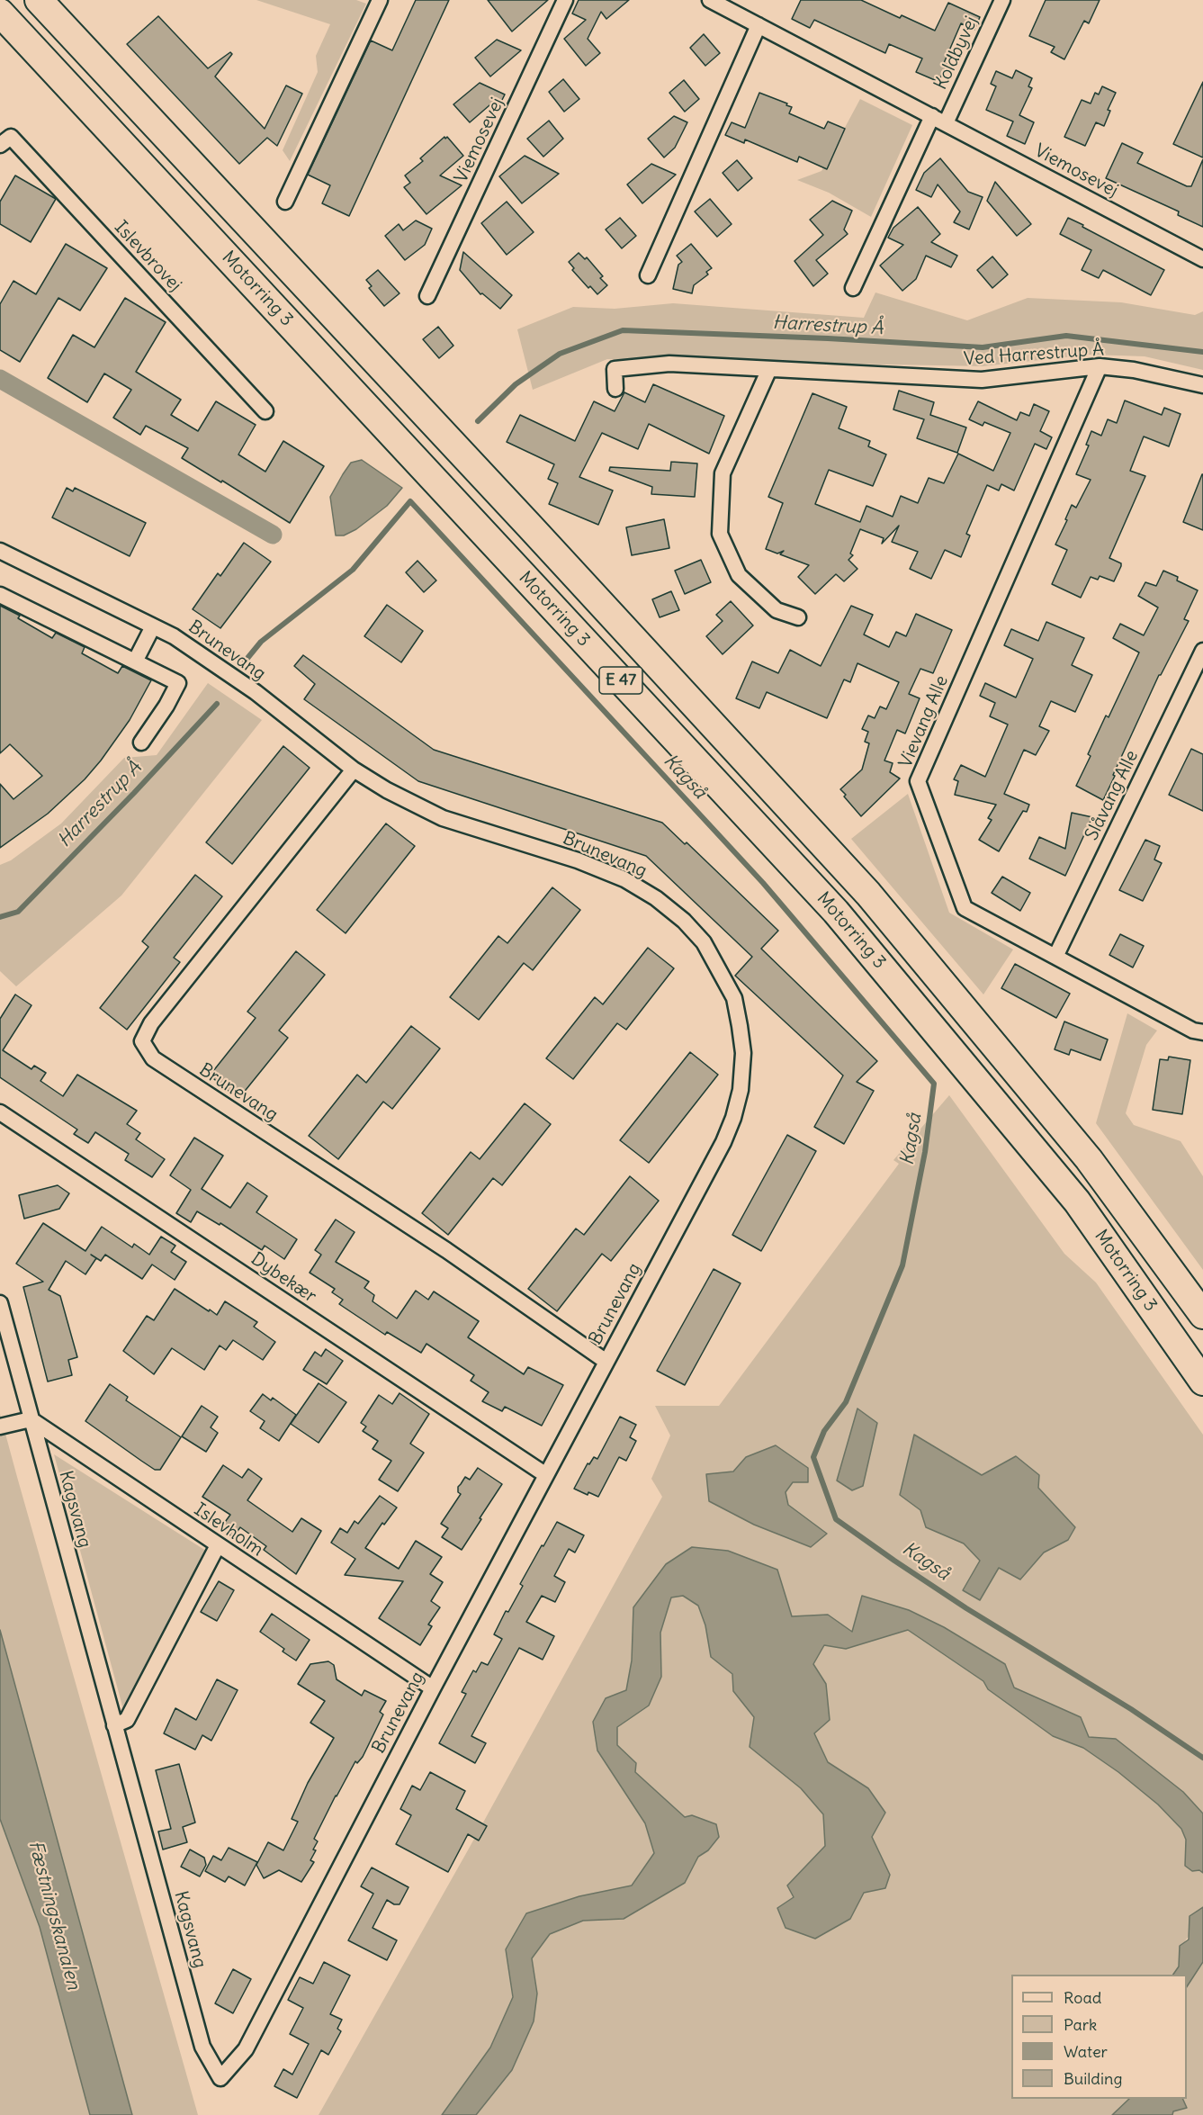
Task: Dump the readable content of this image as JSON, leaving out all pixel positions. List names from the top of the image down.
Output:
{
  "streets": {
    "highway": ["Motorring 3", "E 47"],
    "street": [
      "Koldbyvej",
      "Viemosevej",
      "Islevbrovej",
      "Ved Harrestrup Å",
      "Brunevang",
      "Vievang Alle",
      "Slåvang Alle",
      "Dybekær",
      "Kagsvang",
      "Islevholm"
    ]
  },
  "crossings": [
    ["Koldbyvej", "Viemosevej"],
    ["Ved Harrestrup Å", "Vievang Alle"],
    ["Brunevang", "Dybekær"],
    ["Brunevang", "Kagsvang"],
    ["Brunevang", "Islevholm"],
    ["Vievang Alle", "Slåvang Alle"],
    ["Kagsvang", "Islevholm"]
  ],
  "water": ["Harrestrup Å", "Kagså", "Fæstningskanalen"],
  "legend": [
    "Road",
    "Park",
    "Water",
    "Building"
  ]
}
